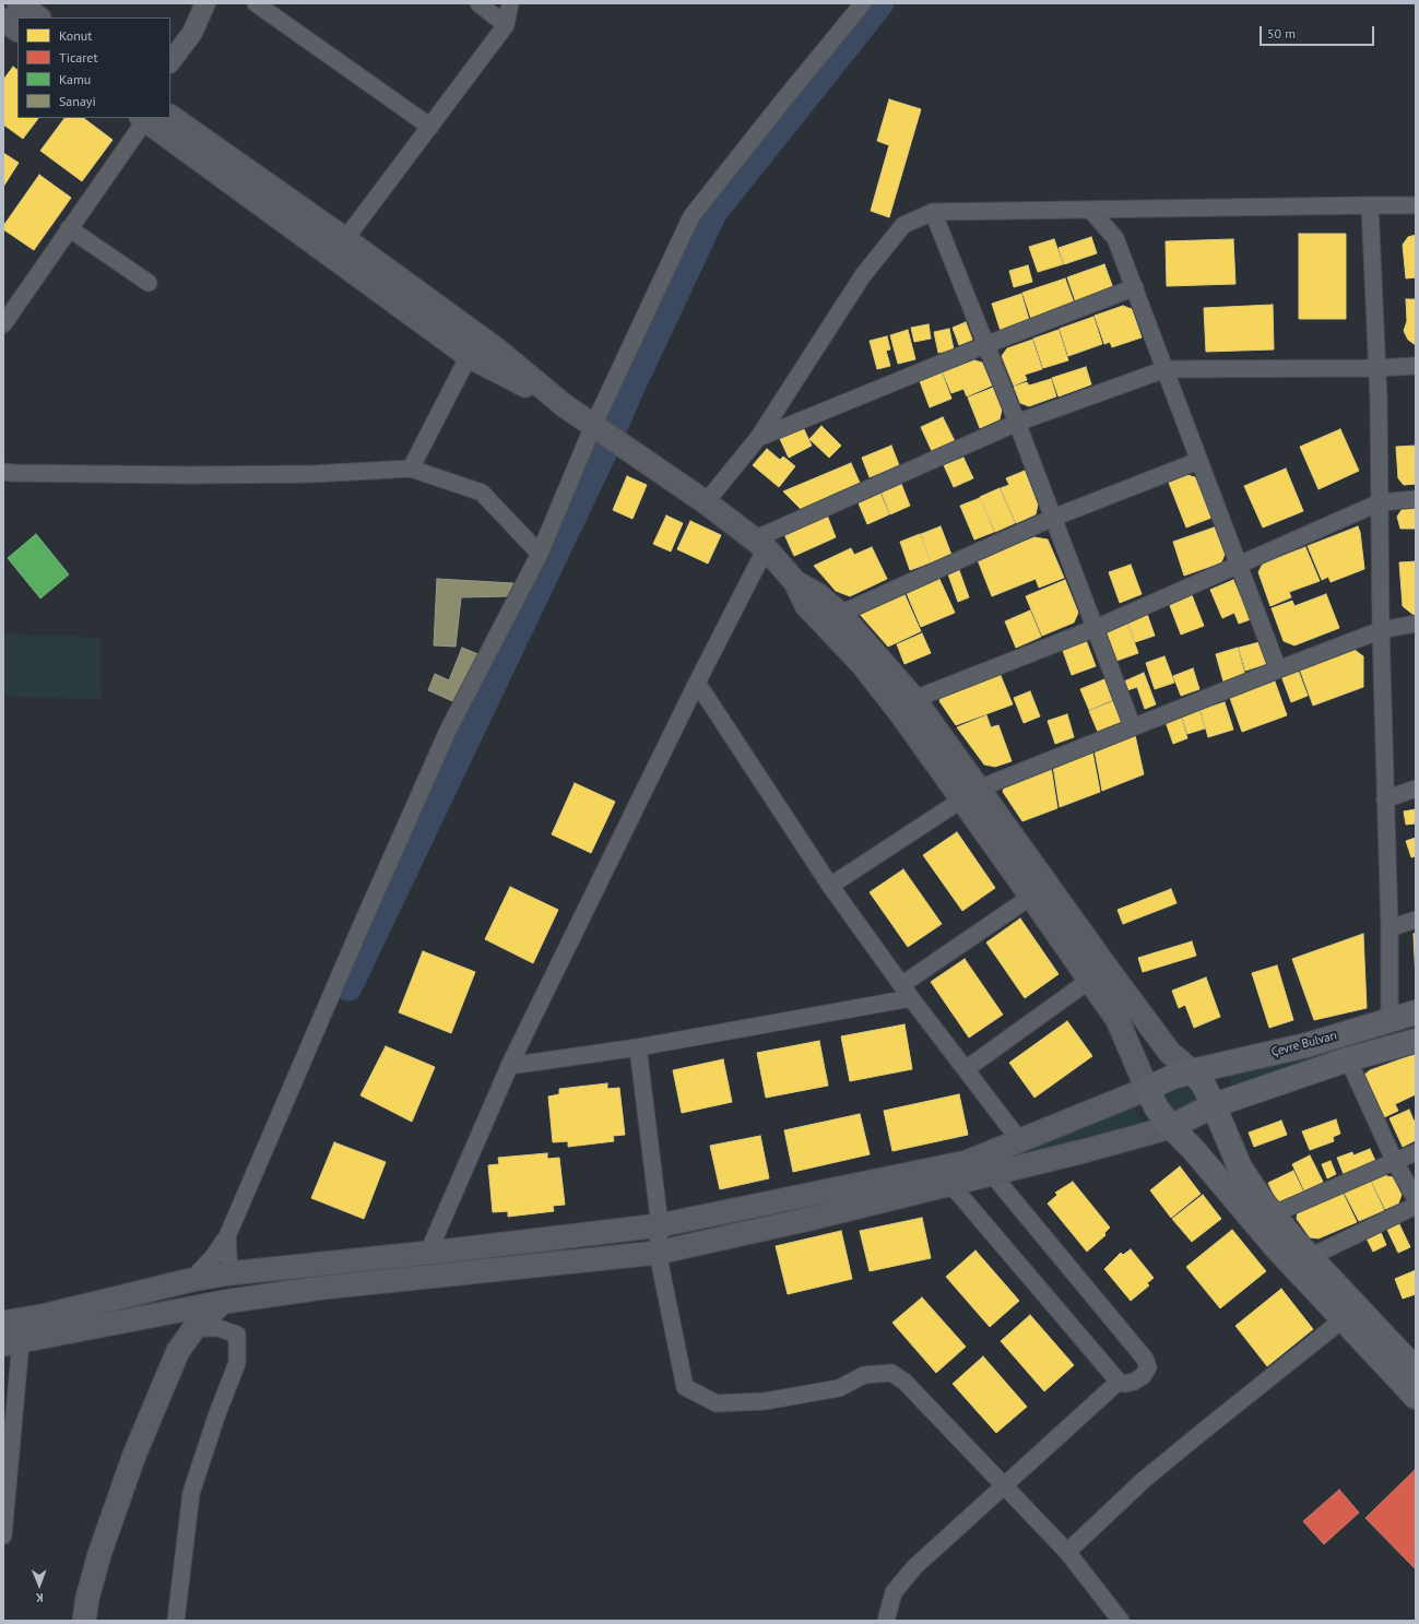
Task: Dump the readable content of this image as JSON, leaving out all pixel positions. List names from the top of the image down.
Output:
{
  "streets": {
    "main road": ["Çevre Bulvarı"]
  },
  "legend": [
    "Konut",
    "Ticaret",
    "Kamu",
    "Sanayi"
  ],
  "scale_bar": "50 m",
  "north": "bottom"
}
